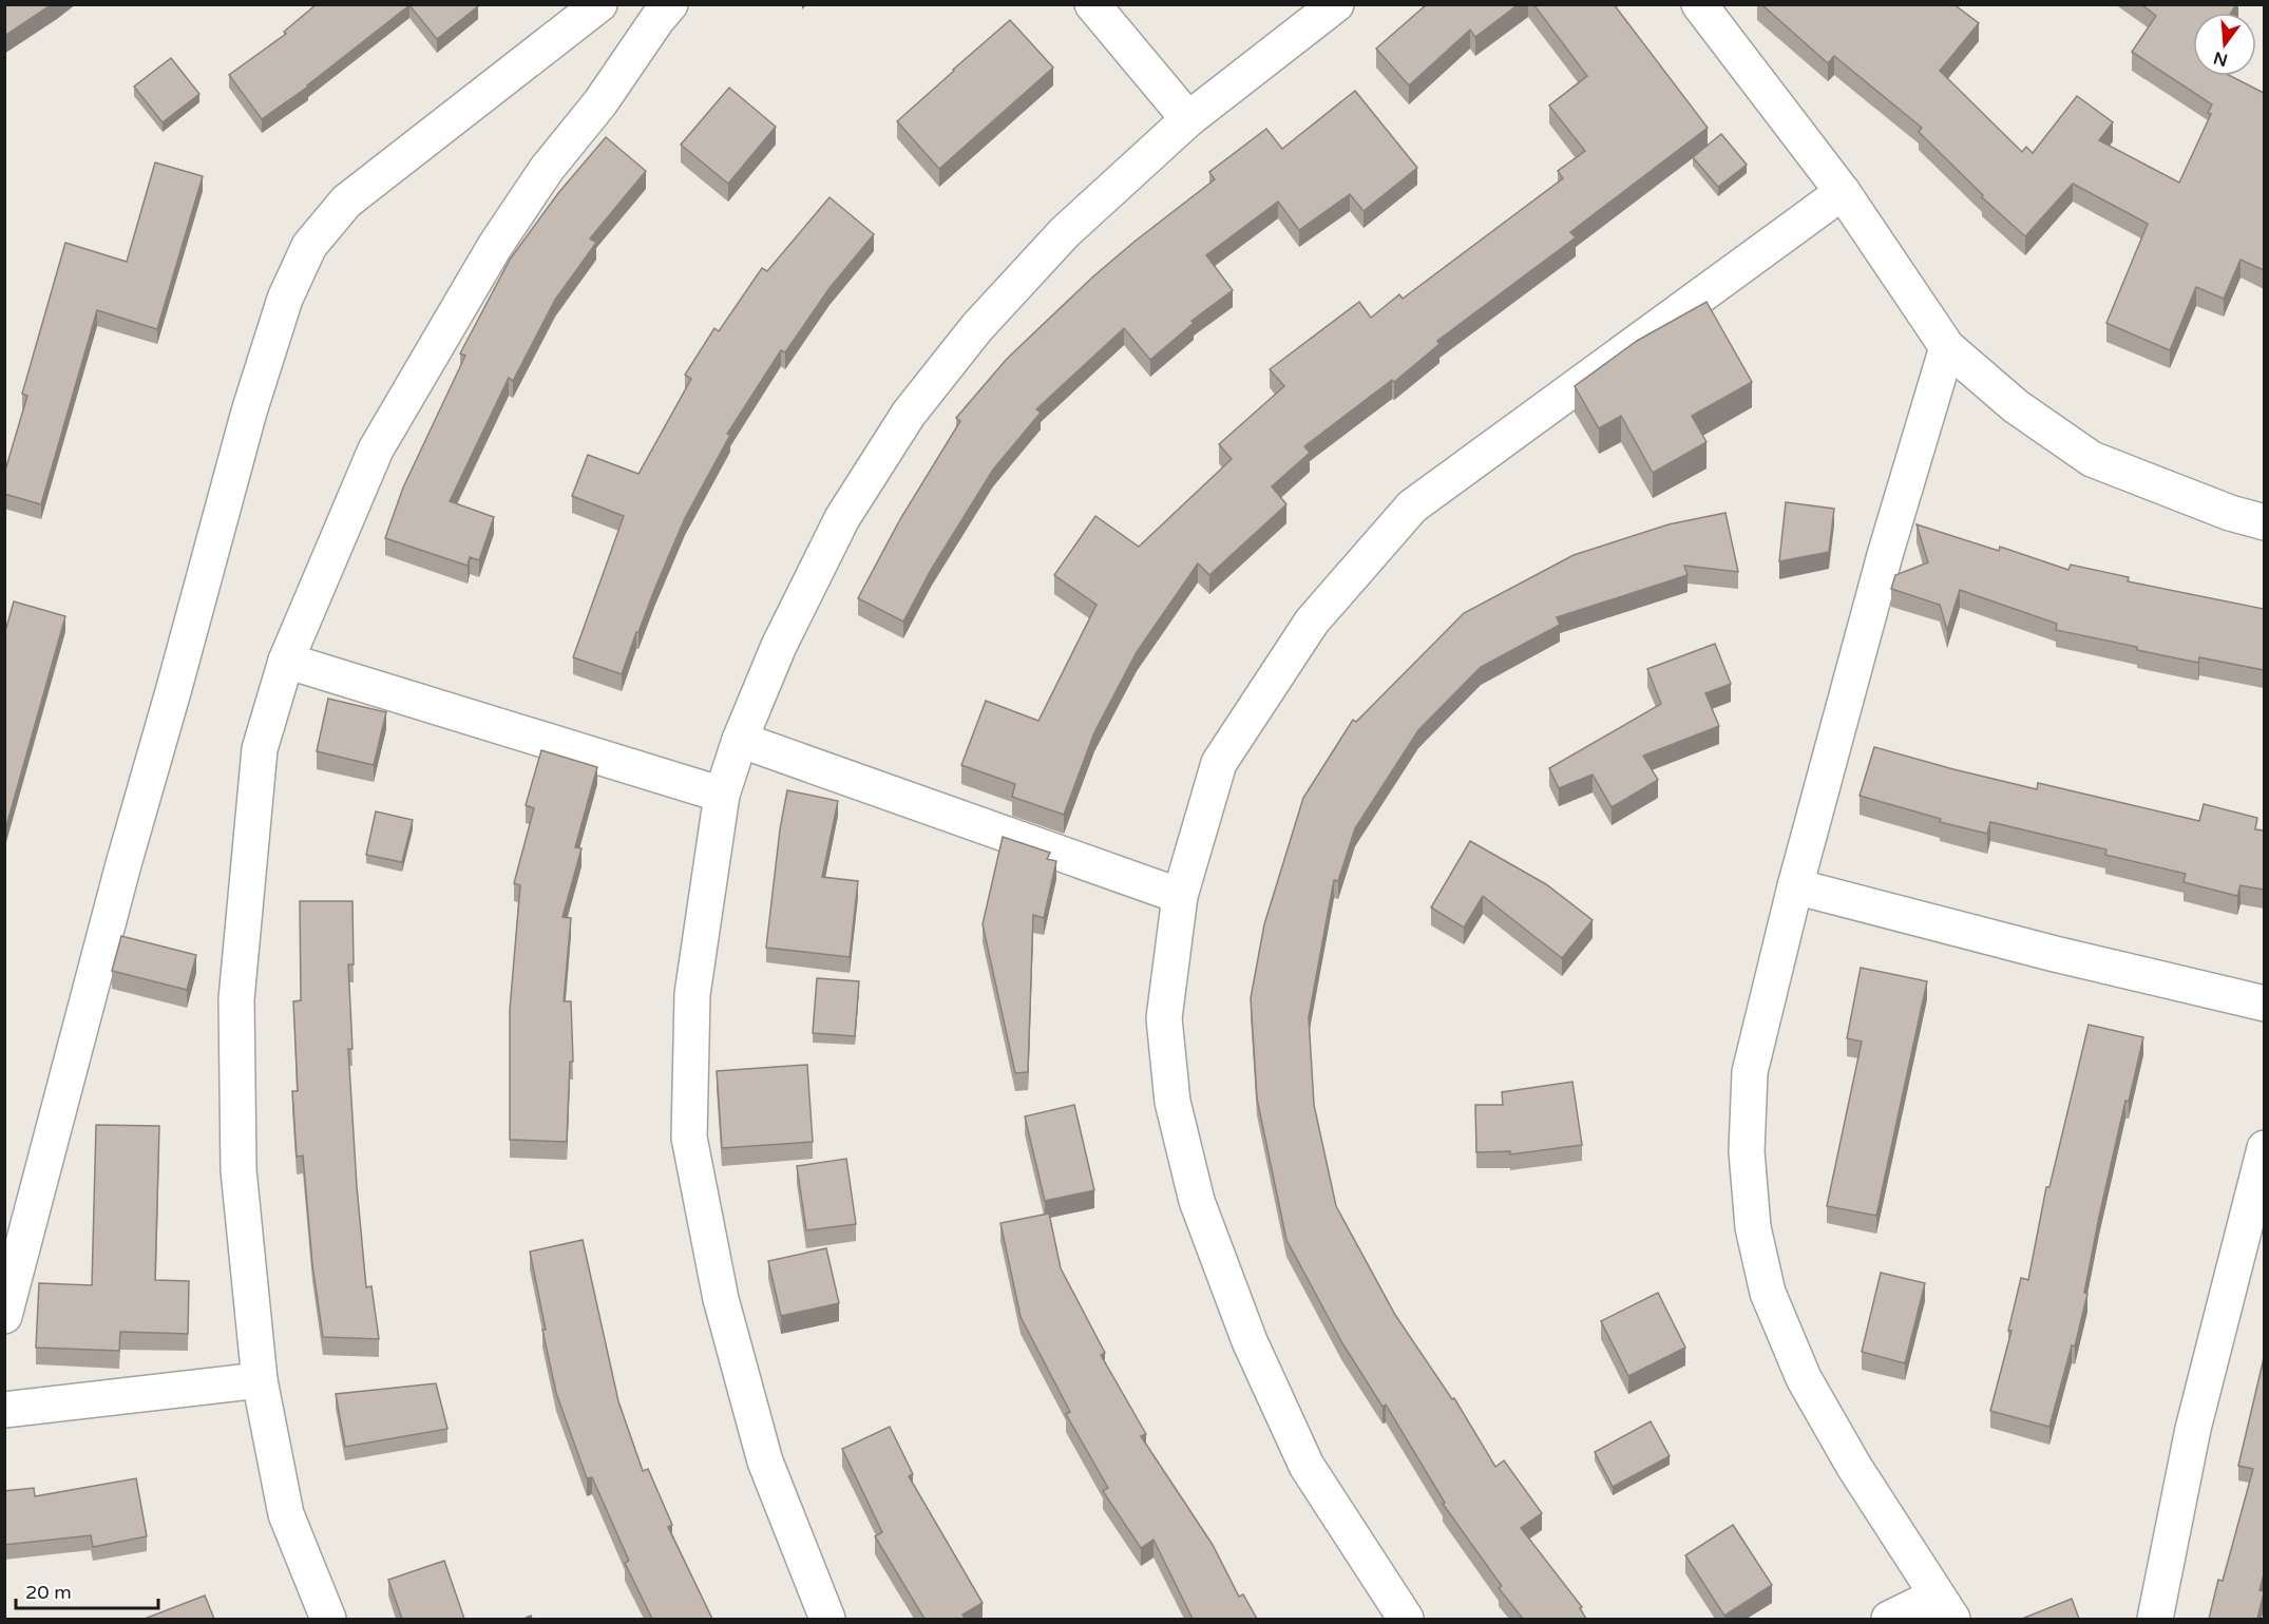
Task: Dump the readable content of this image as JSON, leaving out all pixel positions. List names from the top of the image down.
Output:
{
  "scale_bar": "20 m",
  "north": "bottom"
}
